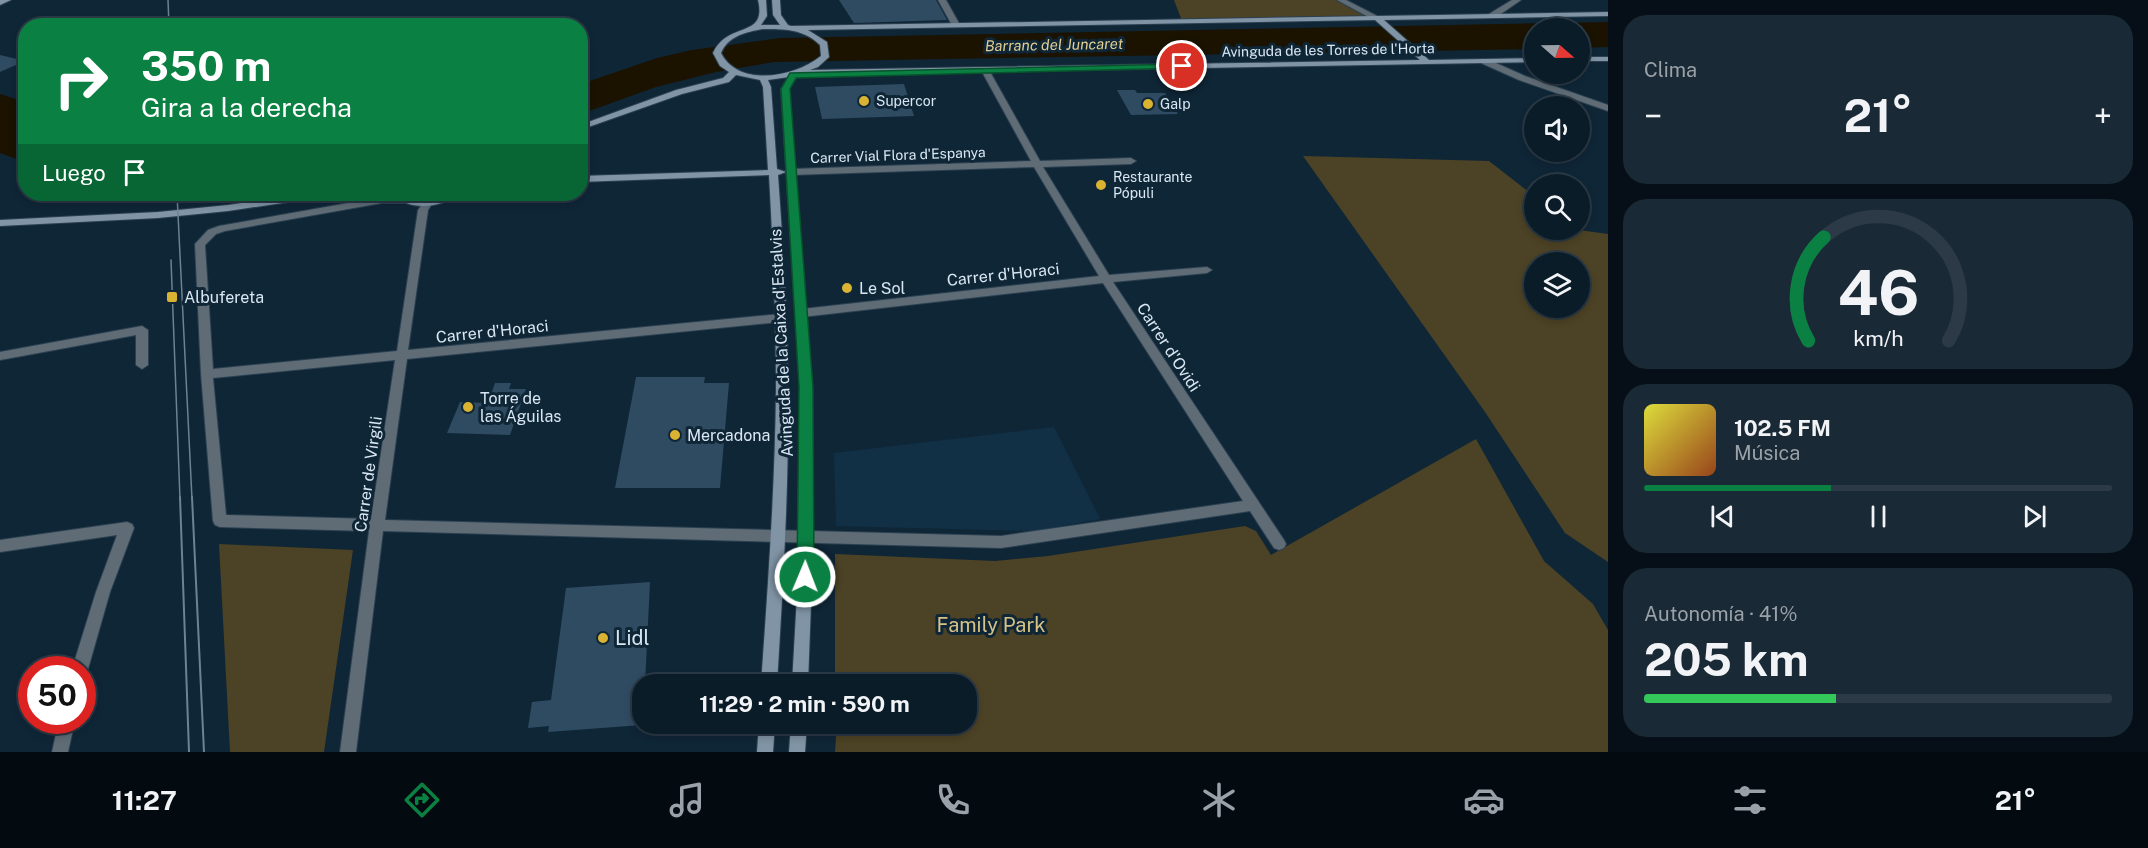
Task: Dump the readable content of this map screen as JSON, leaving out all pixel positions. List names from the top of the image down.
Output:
{
  "streets": {
    "main road": ["Avinguda de les Torres de l'Horta", "Carrer Vial Flora d'Espanya", "Avinguda de la Caixa d'Estalvis"],
    "street": ["Carrer d'Horaci", "Carrer d'Ovidi", "Carrer de Virgili"]
  },
  "crossings": [
    ["Avinguda de les Torres de l'Horta", "Avinguda de la Caixa d'Estalvis"],
    ["Carrer Vial Flora d'Espanya", "Avinguda de la Caixa d'Estalvis"],
    ["Carrer Vial Flora d'Espanya", "Carrer d'Ovidi"],
    ["Carrer d'Horaci", "Avinguda de la Caixa d'Estalvis"],
    ["Carrer d'Horaci", "Carrer d'Ovidi"],
    ["Carrer d'Horaci", "Carrer de Virgili"]
  ],
  "water": ["Barranc del Juncaret"],
  "parks": ["Family Park"],
  "places": {
    "other": [
      "Supercor",
      "Galp",
      "Restaurante Pópuli",
      "Le Sol",
      "Torre de las Águilas",
      "Mercadona",
      "Lidl"
    ],
    "transit": ["Albufereta"]
  },
  "north": "right",
  "page": {
    "tile": [
      "Clima",
      ["Autonomía · 41%", "205 km"]
    ],
    "turn": ["350 m", "Gira a la derecha"],
    "heat": ["−", "21°", "+"],
    "then": "Luego",
    "song": ["102.5 FM", "Música"],
    "limit": "50",
    "trip": "11:29 · 2 min · 590 m",
    "tabs": ["11:27", "21°"],
    "gauge": ["46", "km/h"]
  }
}
